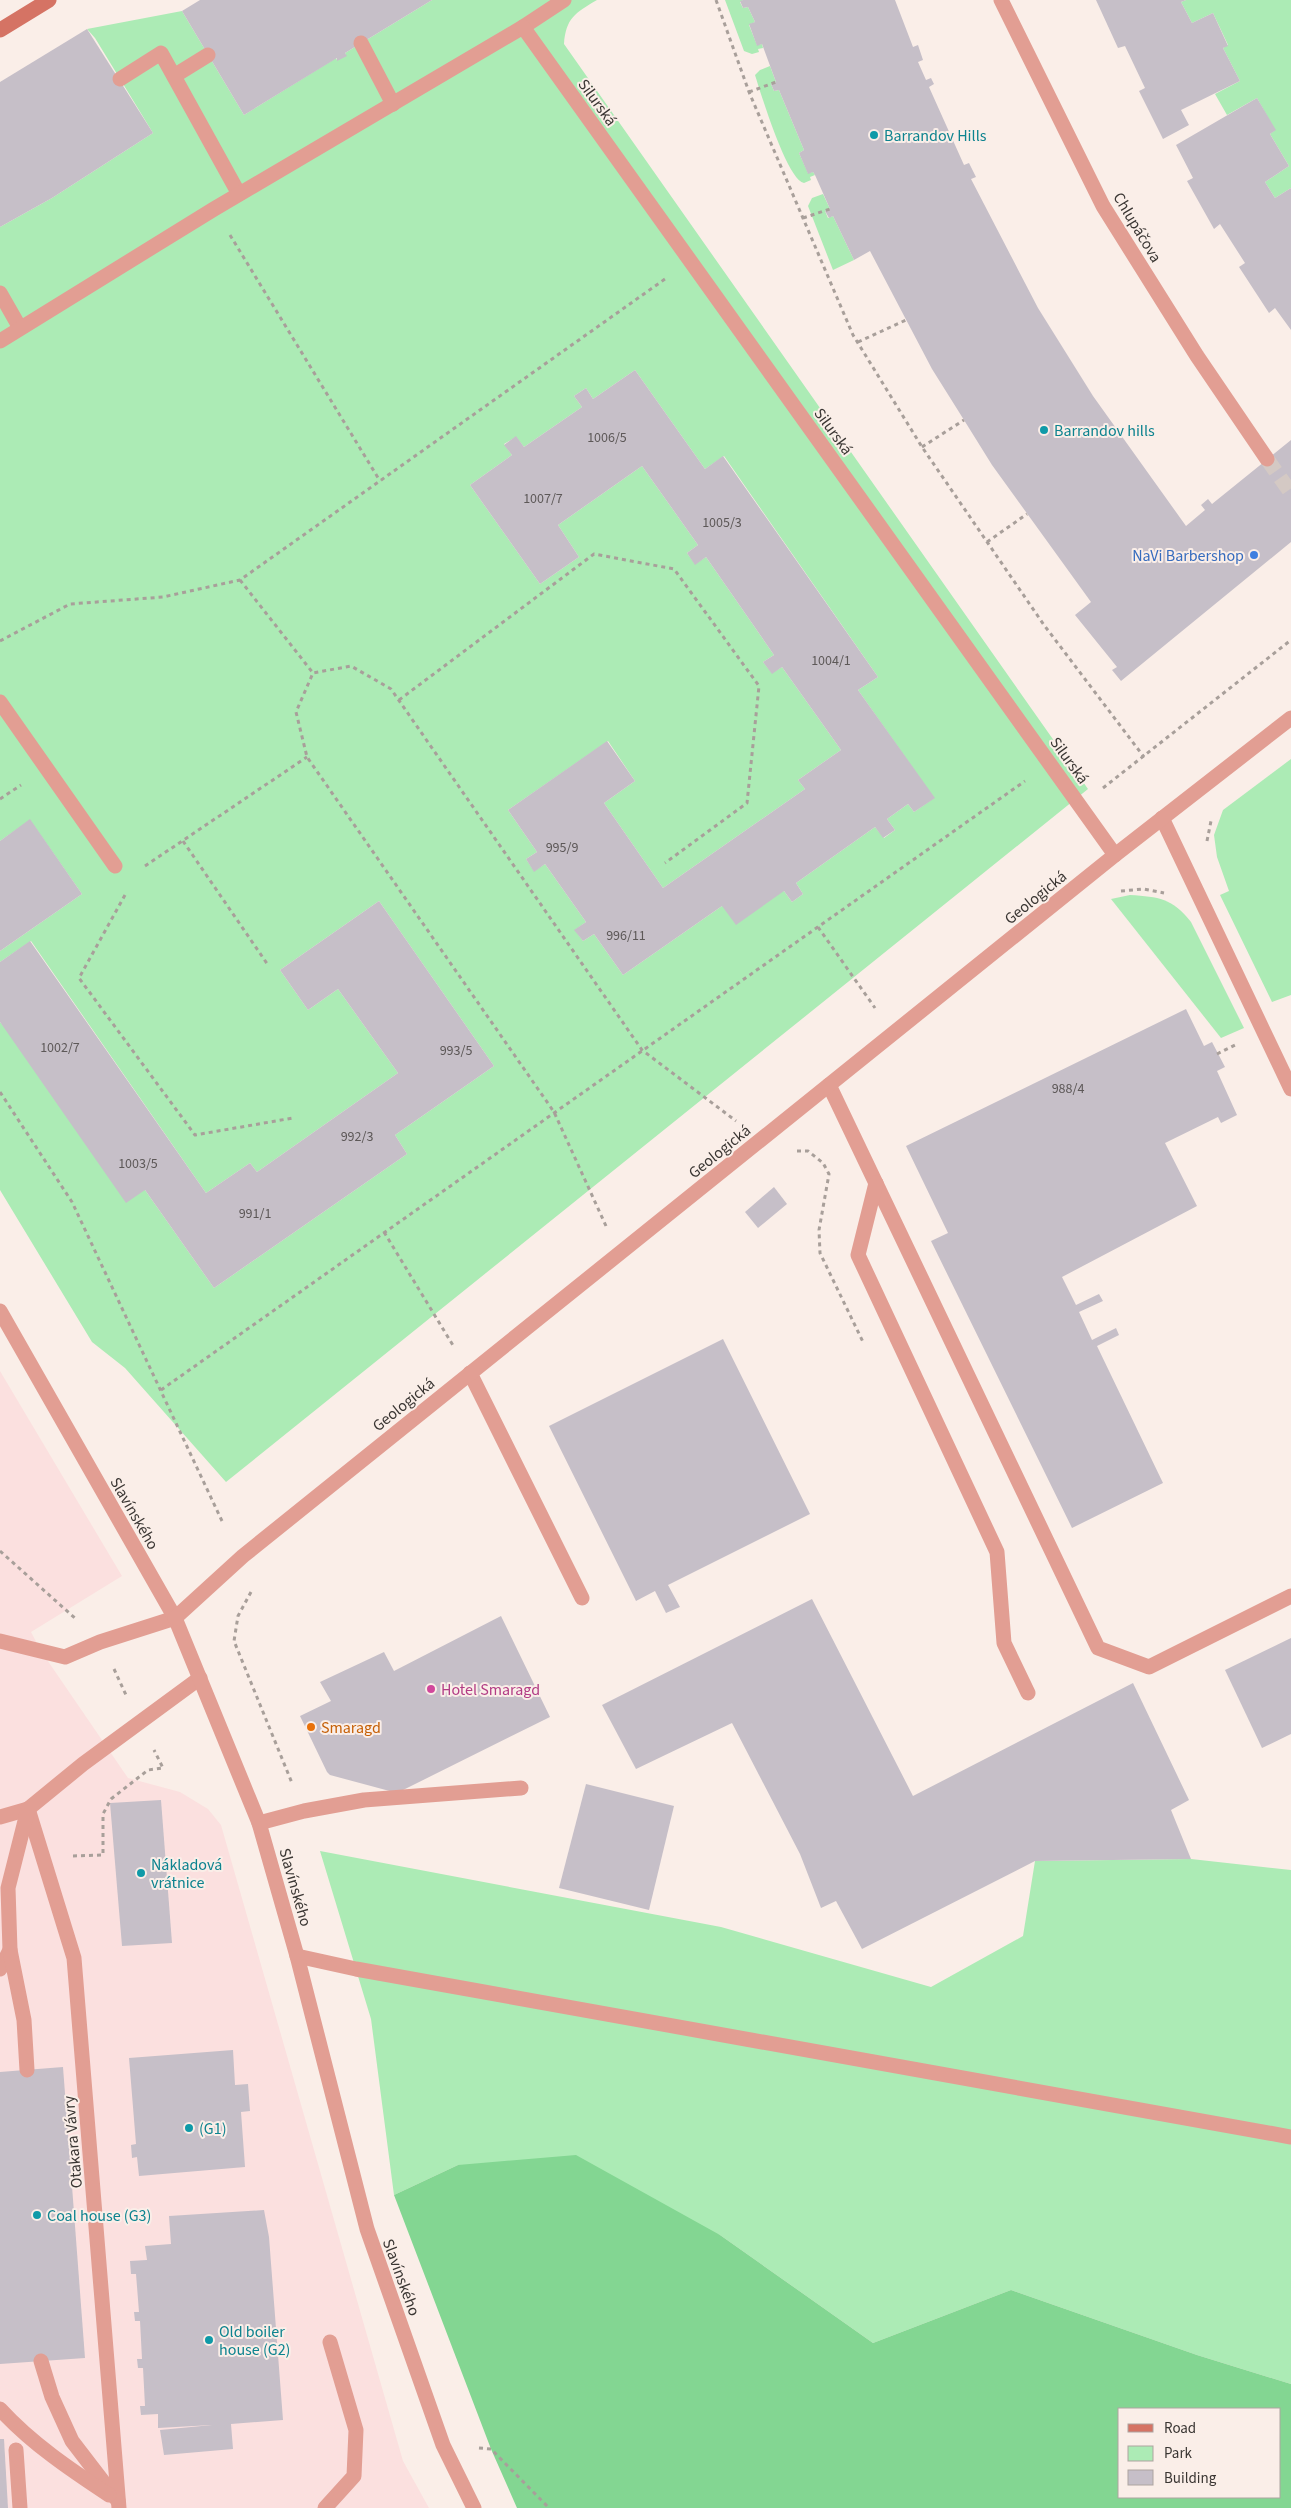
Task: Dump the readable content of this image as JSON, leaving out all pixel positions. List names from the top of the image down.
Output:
{
  "streets": {
    "street": [
      "Silurská",
      "Chlupáčova",
      "Geologická",
      "Slavínského",
      "Otakara Vávry"
    ]
  },
  "crossings": [
    ["Silurská", "Geologická"],
    ["Geologická", "Slavínského"]
  ],
  "places": [
    "Barrandov Hills",
    "Barrandov hills",
    "NaVi Barbershop",
    "Hotel Smaragd",
    "Smaragd",
    "Nákladová vrátnice",
    "(G1)",
    "Coal house (G3)",
    "Old boiler house (G2)"
  ],
  "house_numbers": [
    "1006/5",
    "1007/7",
    "1005/3",
    "1004/1",
    "995/9",
    "996/11",
    "1002/7",
    "993/5",
    "988/4",
    "992/3",
    "1003/5",
    "991/1"
  ],
  "legend": ["Road", "Park", "Building"]
}
